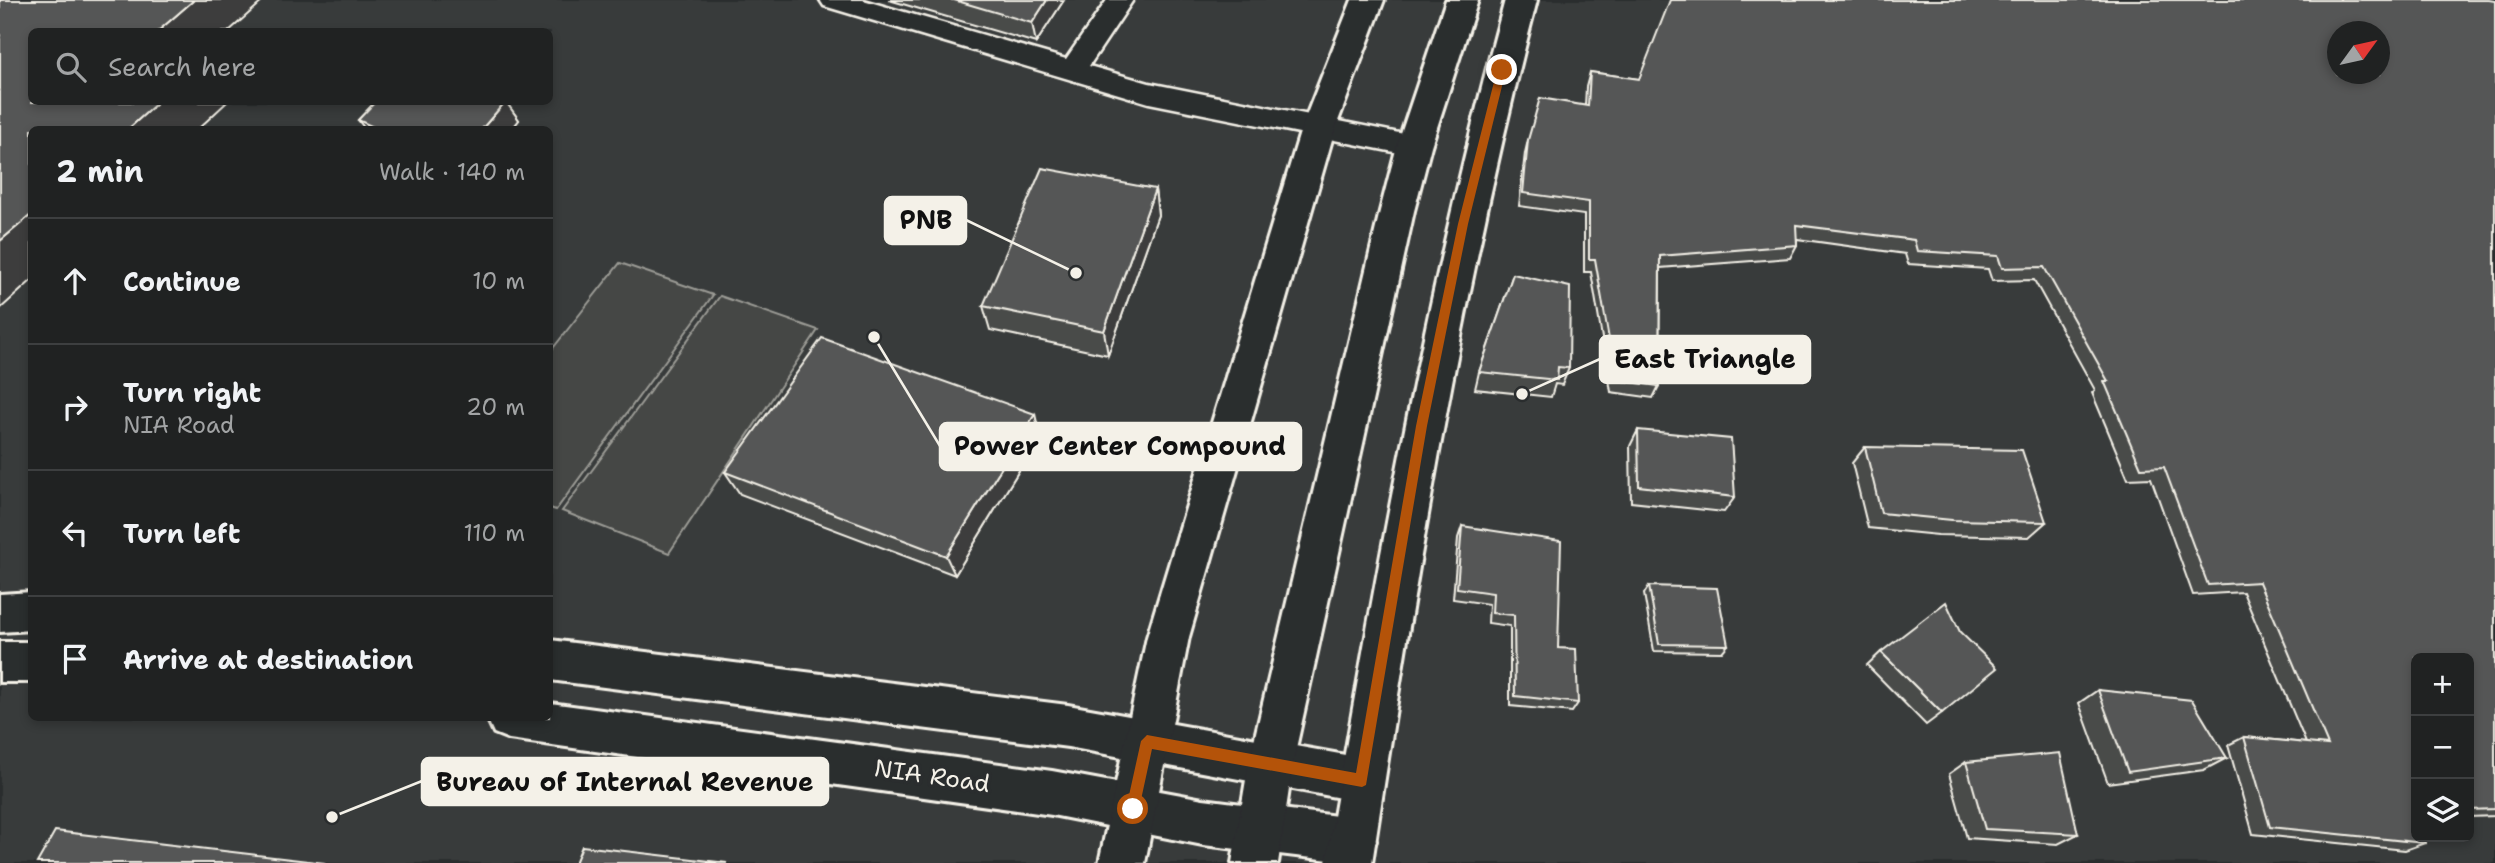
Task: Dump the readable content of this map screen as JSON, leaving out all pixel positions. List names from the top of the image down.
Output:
{
  "streets": {
    "main road": ["NIA Road"]
  },
  "places": [
    "PNB",
    "Power Center Compound",
    "East Triangle",
    "Bureau of Internal Revenue"
  ],
  "north": "top right",
  "page": {
    "search": "Search here",
    "heading": ["2 min", "Walk · 140 m"],
    "list": [
      ["Continue", "10 m"],
      ["Turn right", "NIA Road", "20 m"],
      ["Turn left", "110 m"],
      "Arrive at destination"
    ],
    "map_buttons": ["+", "−"]
  }
}
